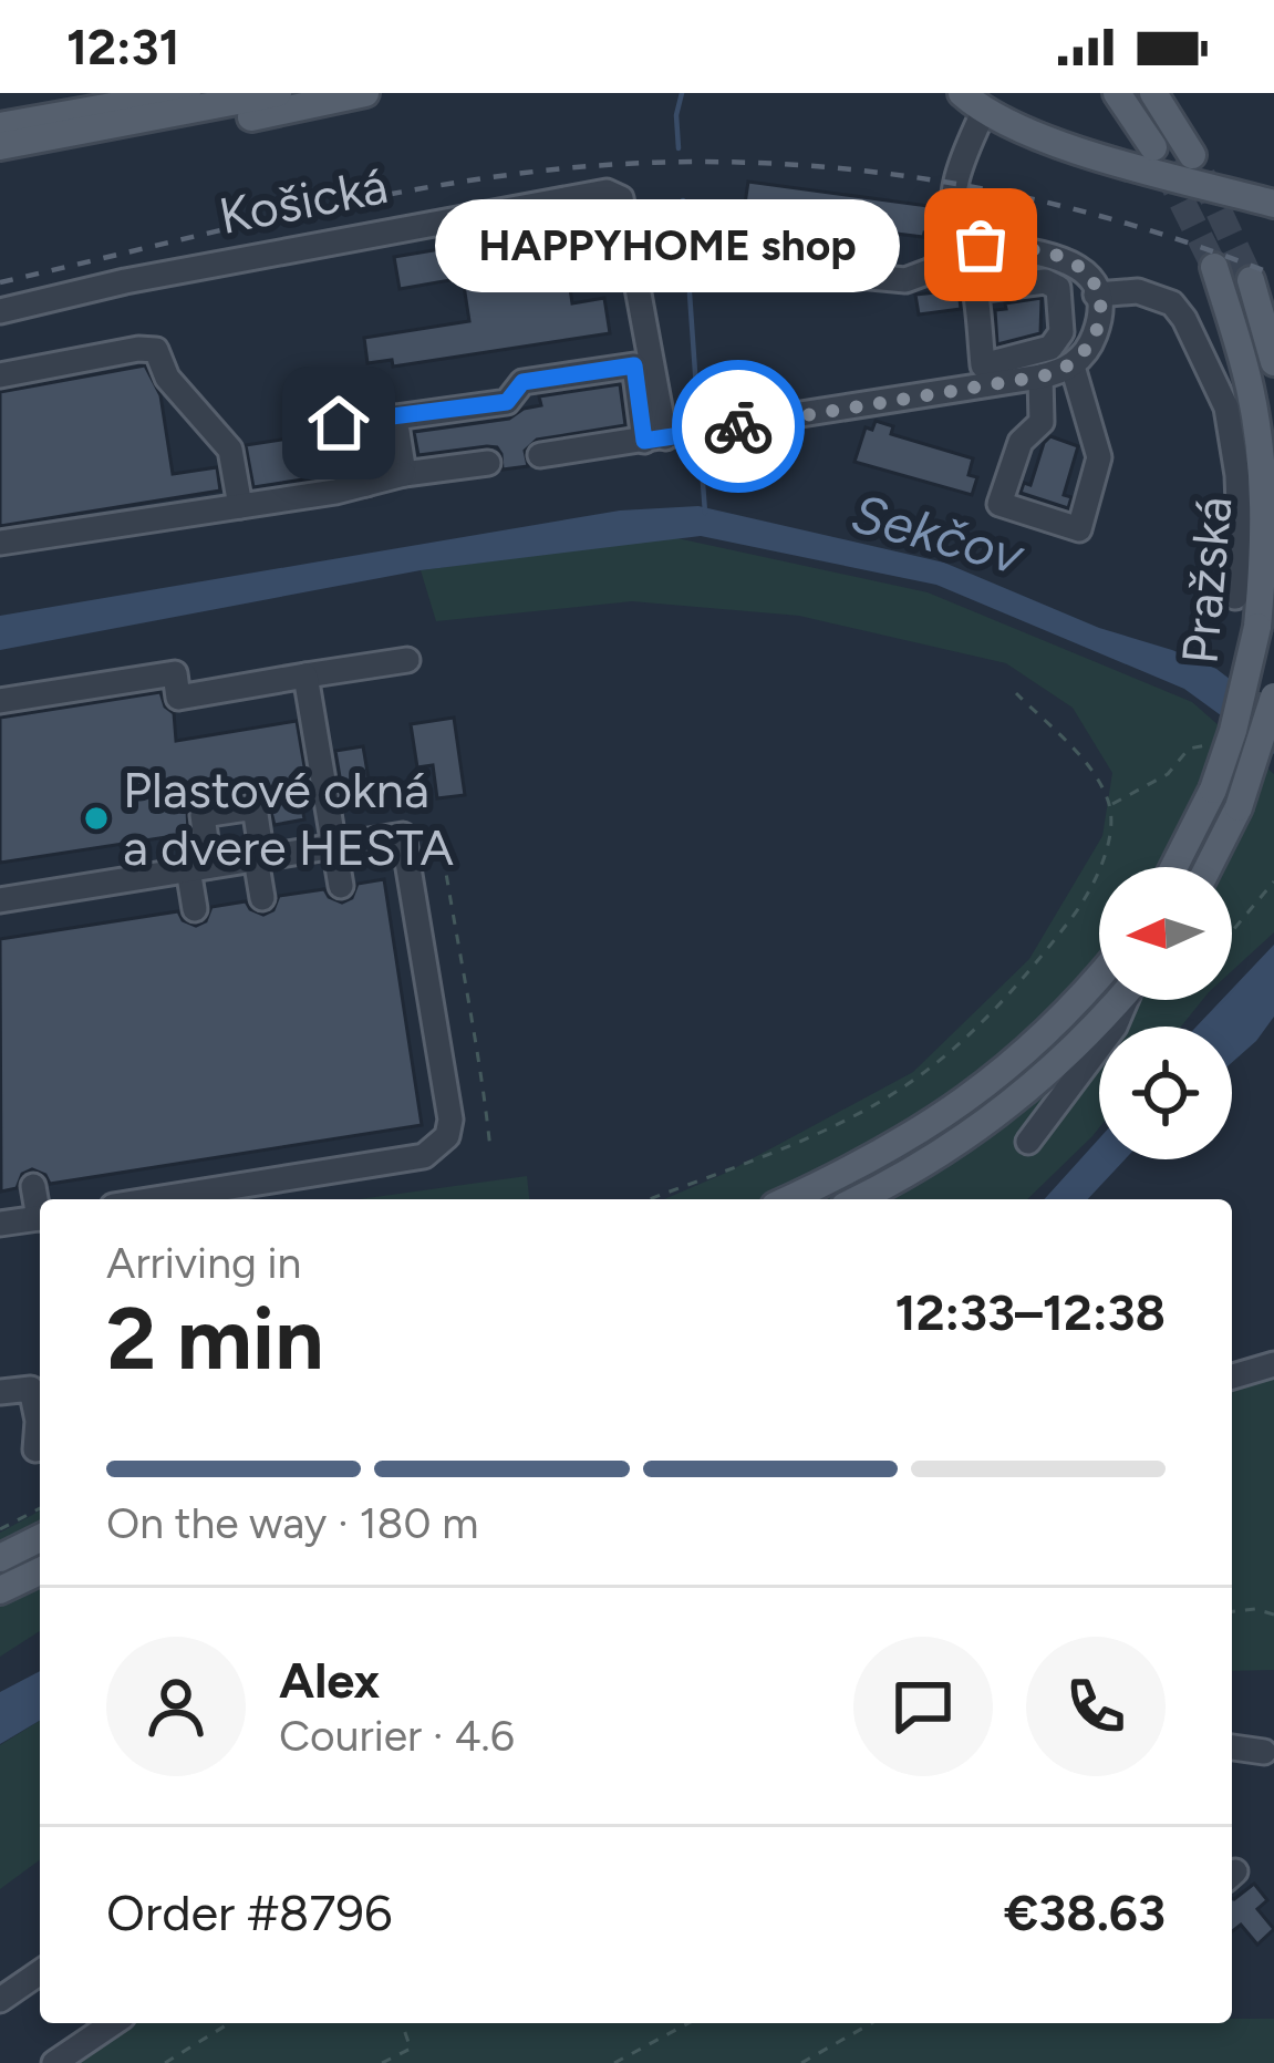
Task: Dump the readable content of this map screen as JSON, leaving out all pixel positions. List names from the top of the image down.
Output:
{
  "streets": {
    "main road": ["Pražská"],
    "street": ["Košická"]
  },
  "water": ["Sekčov"],
  "places": ["HAPPYHOME shop", "Plastové okná a dvere HESTA"],
  "north": "left",
  "page": {
    "status": "12:31",
    "bubble": "HAPPYHOME shop",
    "heading": ["2 min", "Arriving in", "12:33–12:38"],
    "panel": [
      "Alex",
      "Courier · 4.6",
      "Order #8796",
      "€38.63"
    ],
    "bar": "On the way · 180 m"
  }
}
